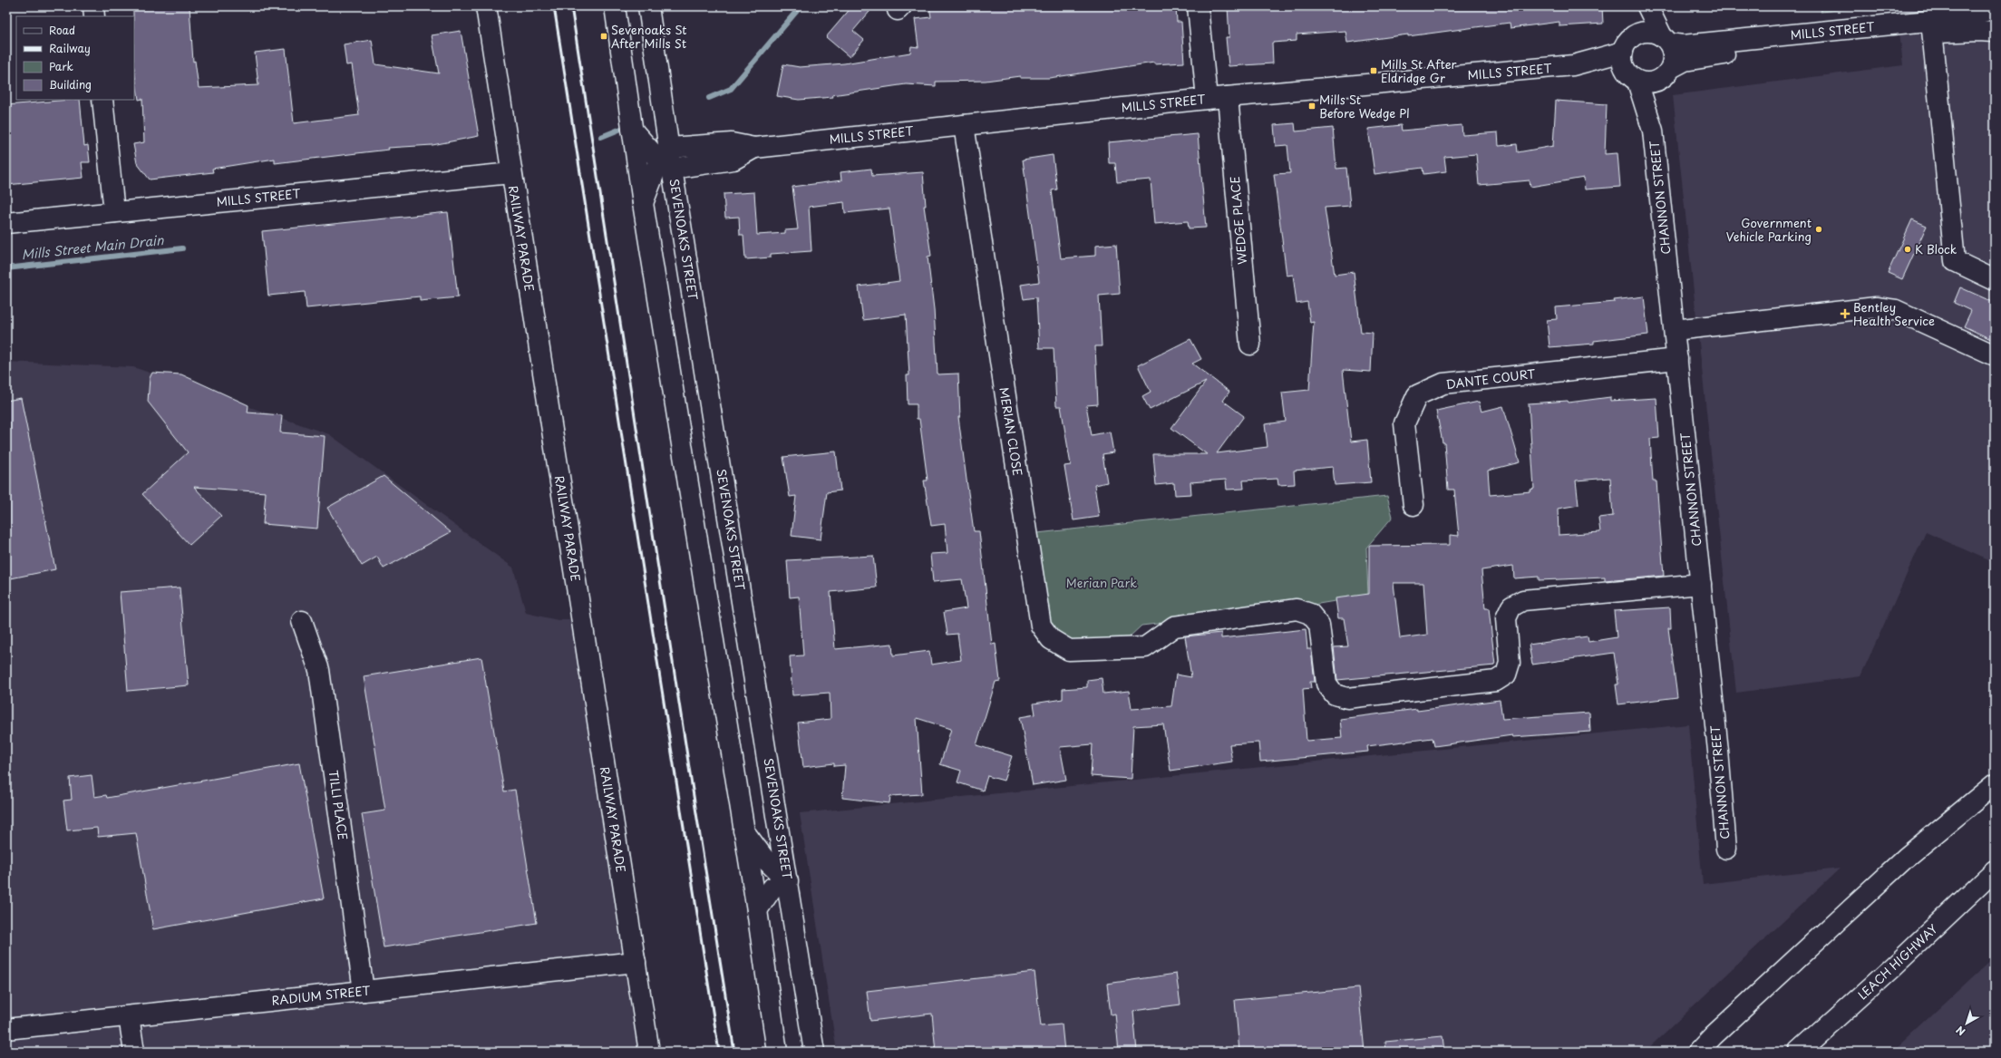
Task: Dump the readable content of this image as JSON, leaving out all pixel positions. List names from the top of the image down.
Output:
{
  "streets": {
    "main road": [
      "MILLS STREET",
      "CHANNON STREET",
      "WEDGE PLACE",
      "RAILWAY PARADE",
      "SEVENOAKS STREET",
      "DANTE COURT",
      "MERIAN CLOSE",
      "TILLI PLACE",
      "LEACH HIGHWAY",
      "RADIUM STREET"
    ]
  },
  "crossings": [
    ["MILLS STREET", "CHANNON STREET"],
    ["MILLS STREET", "WEDGE PLACE"],
    ["MILLS STREET", "RAILWAY PARADE"],
    ["MILLS STREET", "SEVENOAKS STREET"],
    ["MILLS STREET", "MERIAN CLOSE"],
    ["CHANNON STREET", "DANTE COURT"],
    ["CHANNON STREET", "MERIAN CLOSE"],
    ["RAILWAY PARADE", "RADIUM STREET"],
    ["TILLI PLACE", "RADIUM STREET"]
  ],
  "water": ["Mills Street Main Drain"],
  "parks": ["Merian Park"],
  "places": {
    "transit": ["Sevenoaks St After Mills St", "Mills St After Eldridge Gr", "Mills St Before Wedge Pl"],
    "other": ["Government Vehicle Parking", "K Block"],
    "health": ["Bentley Health Service"]
  },
  "legend": [
    "Road",
    "Railway",
    "Park",
    "Building"
  ],
  "north": "bottom left"
}
